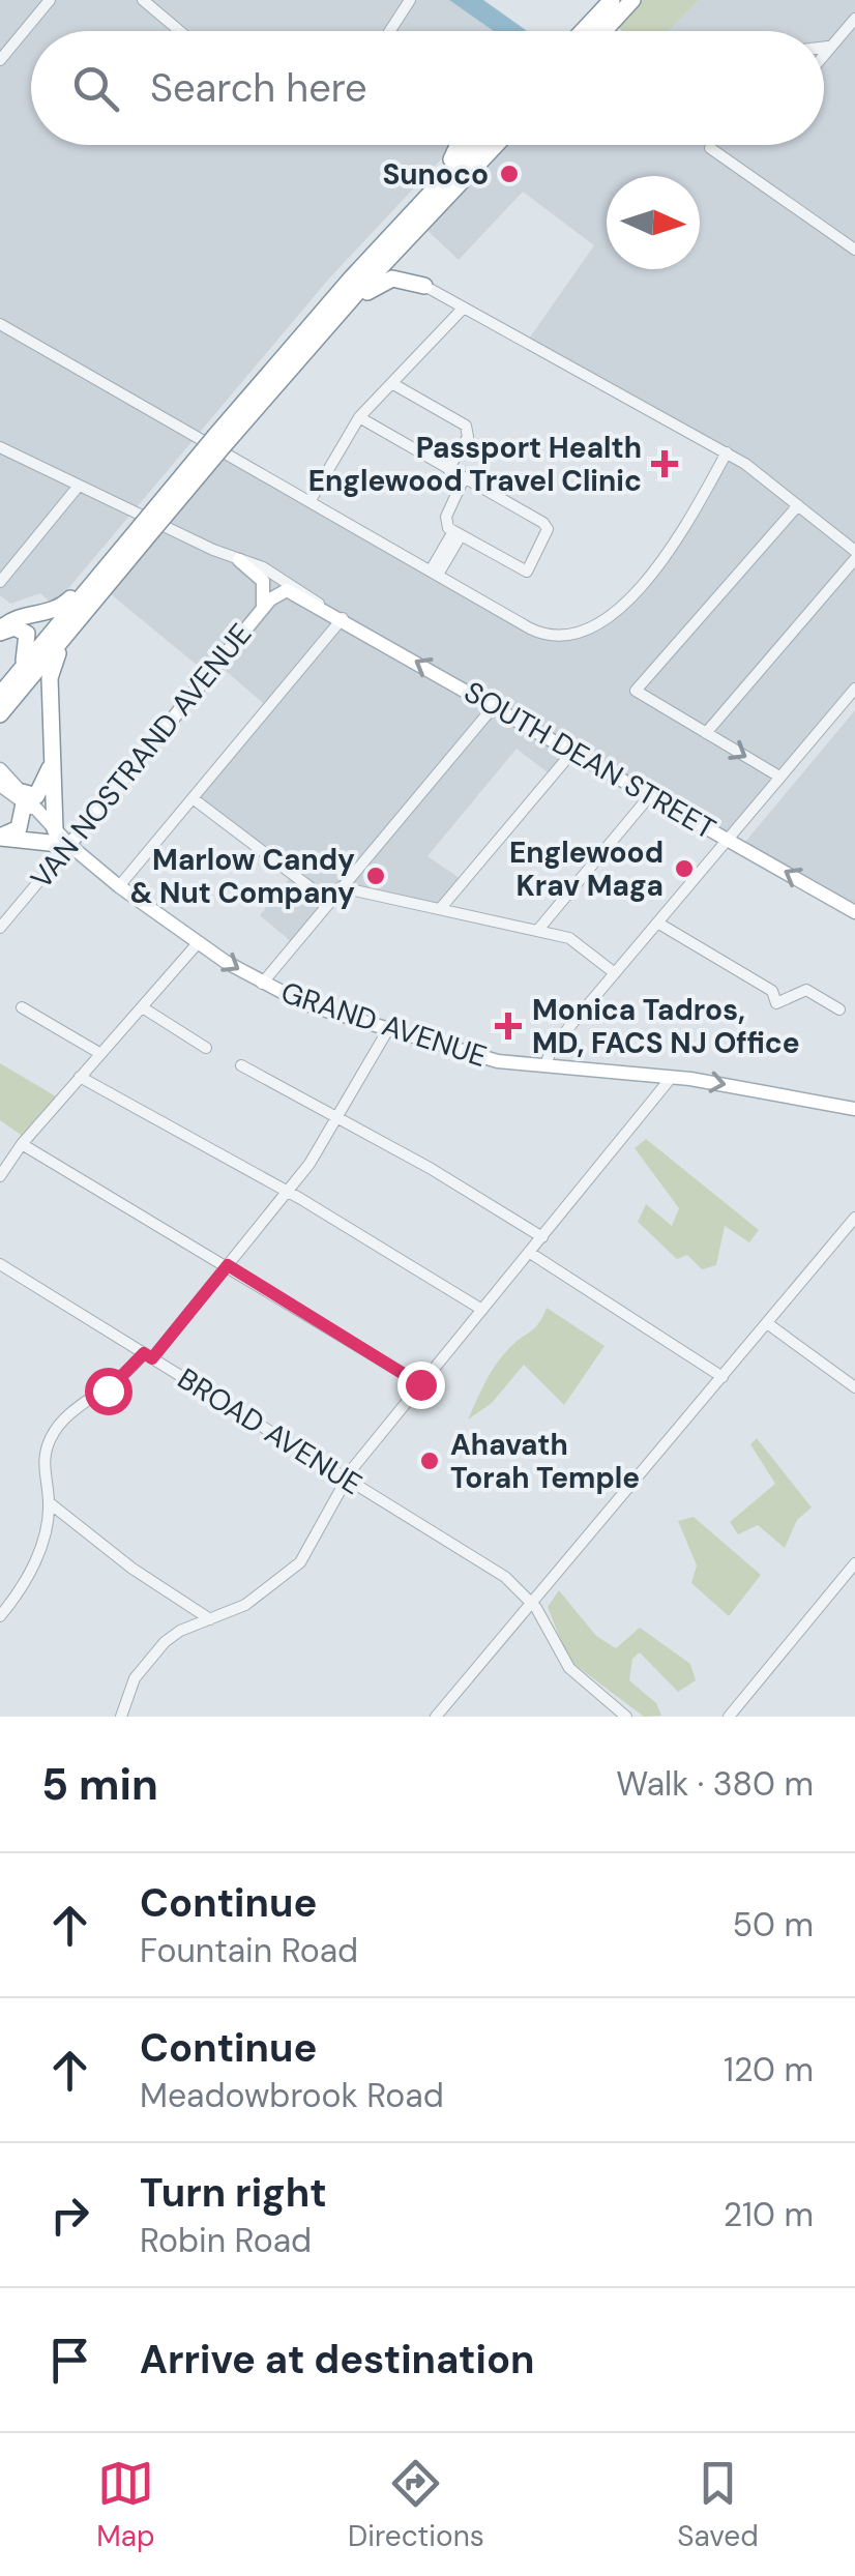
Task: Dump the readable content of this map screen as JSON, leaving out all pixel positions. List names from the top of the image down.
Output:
{
  "streets": {
    "main road": ["VAN NOSTRAND AVENUE", "SOUTH DEAN STREET", "GRAND AVENUE"],
    "street": ["BROAD AVENUE"]
  },
  "crossings": [
    ["VAN NOSTRAND AVENUE", "SOUTH DEAN STREET"],
    ["VAN NOSTRAND AVENUE", "GRAND AVENUE"]
  ],
  "places": {
    "other": [
      "Sunoco",
      "Englewood Krav Maga",
      "Marlow Candy & Nut Company",
      "Ahavath Torah Temple"
    ],
    "health": ["Passport Health Englewood Travel Clinic", "Monica Tadros, MD, FACS NJ Office"]
  },
  "north": "right",
  "page": {
    "search": "Search here",
    "heading": ["5 min", "Walk · 380 m"],
    "list": [
      ["Continue", "Fountain Road", "50 m"],
      ["Continue", "Meadowbrook Road", "120 m"],
      ["Turn right", "Robin Road", "210 m"],
      "Arrive at destination"
    ],
    "nav": ["Map", "Directions", "Saved"]
  }
}
